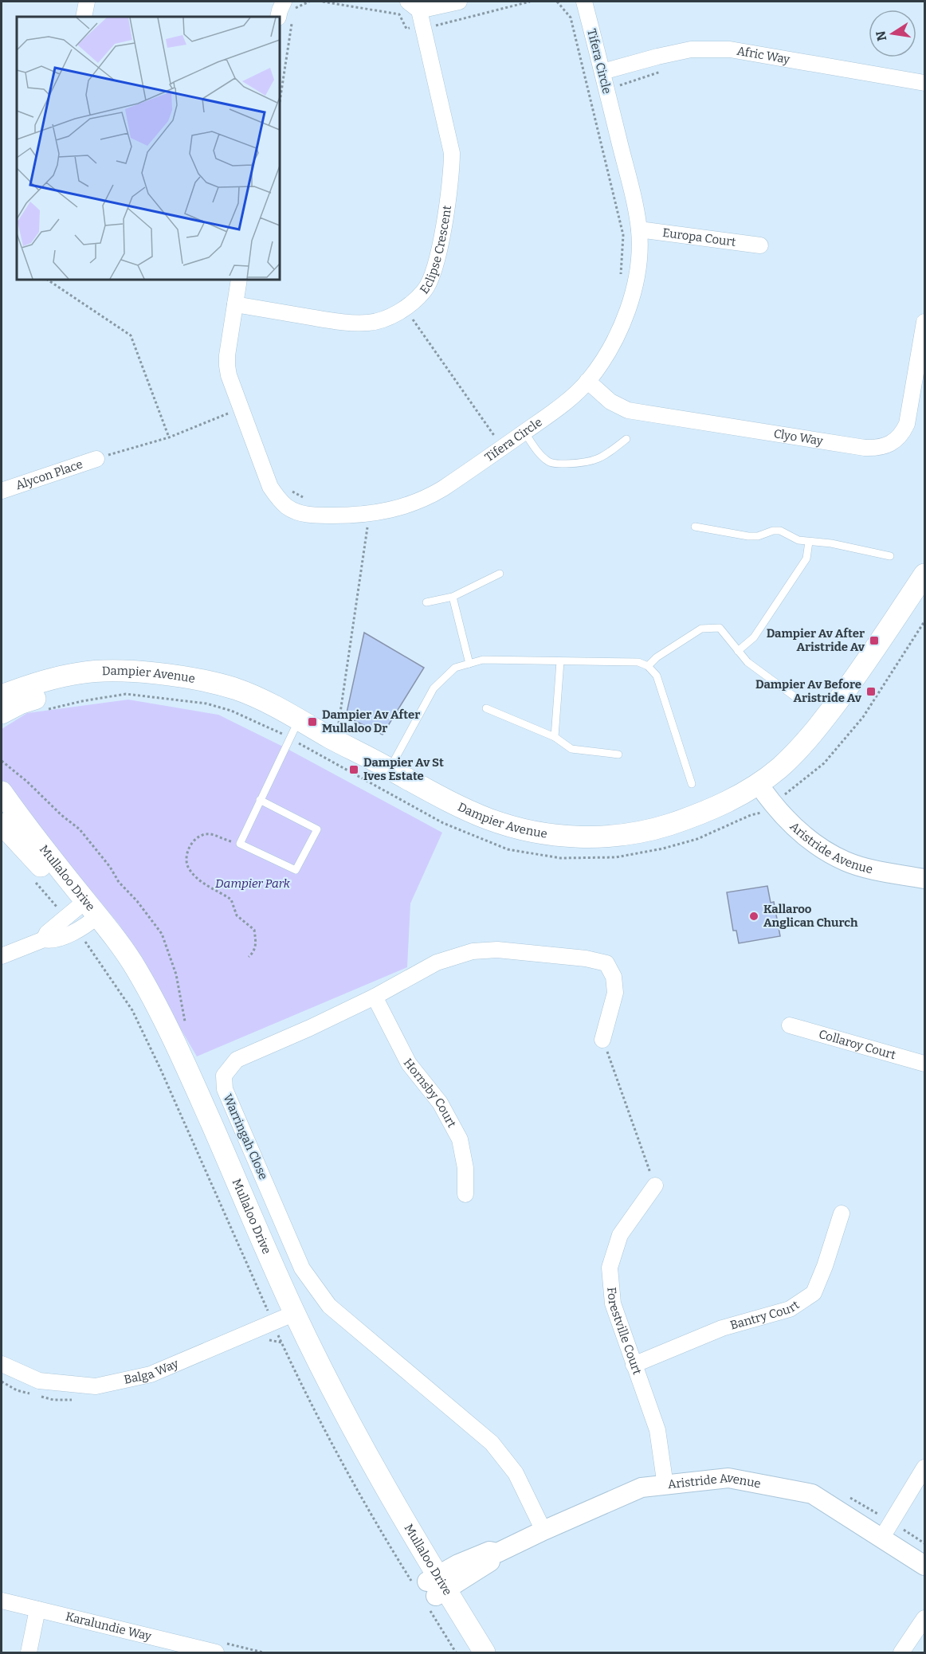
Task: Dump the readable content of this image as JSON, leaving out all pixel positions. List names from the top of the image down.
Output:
{
  "streets": {
    "main road": ["Dampier Avenue", "Mullaloo Drive"],
    "street": [
      "Afric Way",
      "Tifera Circle",
      "Europa Court",
      "Eclipse Crescent",
      "Clyo Way",
      "Alycon Place",
      "Aristride Avenue",
      "Collaroy Court",
      "Hornsby Court",
      "Warringah Close",
      "Bantry Court",
      "Forestville Court",
      "Balga Way",
      "Karalundie Way"
    ]
  },
  "crossings": [
    ["Afric Way", "Tifera Circle"],
    ["Tifera Circle", "Europa Court"],
    ["Tifera Circle", "Eclipse Crescent"],
    ["Tifera Circle", "Clyo Way"],
    ["Dampier Avenue", "Aristride Avenue"],
    ["Aristride Avenue", "Mullaloo Drive"],
    ["Aristride Avenue", "Warringah Close"],
    ["Aristride Avenue", "Forestville Court"],
    ["Mullaloo Drive", "Balga Way"],
    ["Hornsby Court", "Warringah Close"],
    ["Bantry Court", "Forestville Court"]
  ],
  "parks": ["Dampier Park"],
  "places": {
    "transit": [
      "Dampier Av After Aristride Av",
      "Dampier Av Before Aristride Av",
      "Dampier Av After Mullaloo Dr",
      "Dampier Av St Ives Estate"
    ],
    "other": ["Kallaroo Anglican Church"]
  },
  "north": "left"
}
